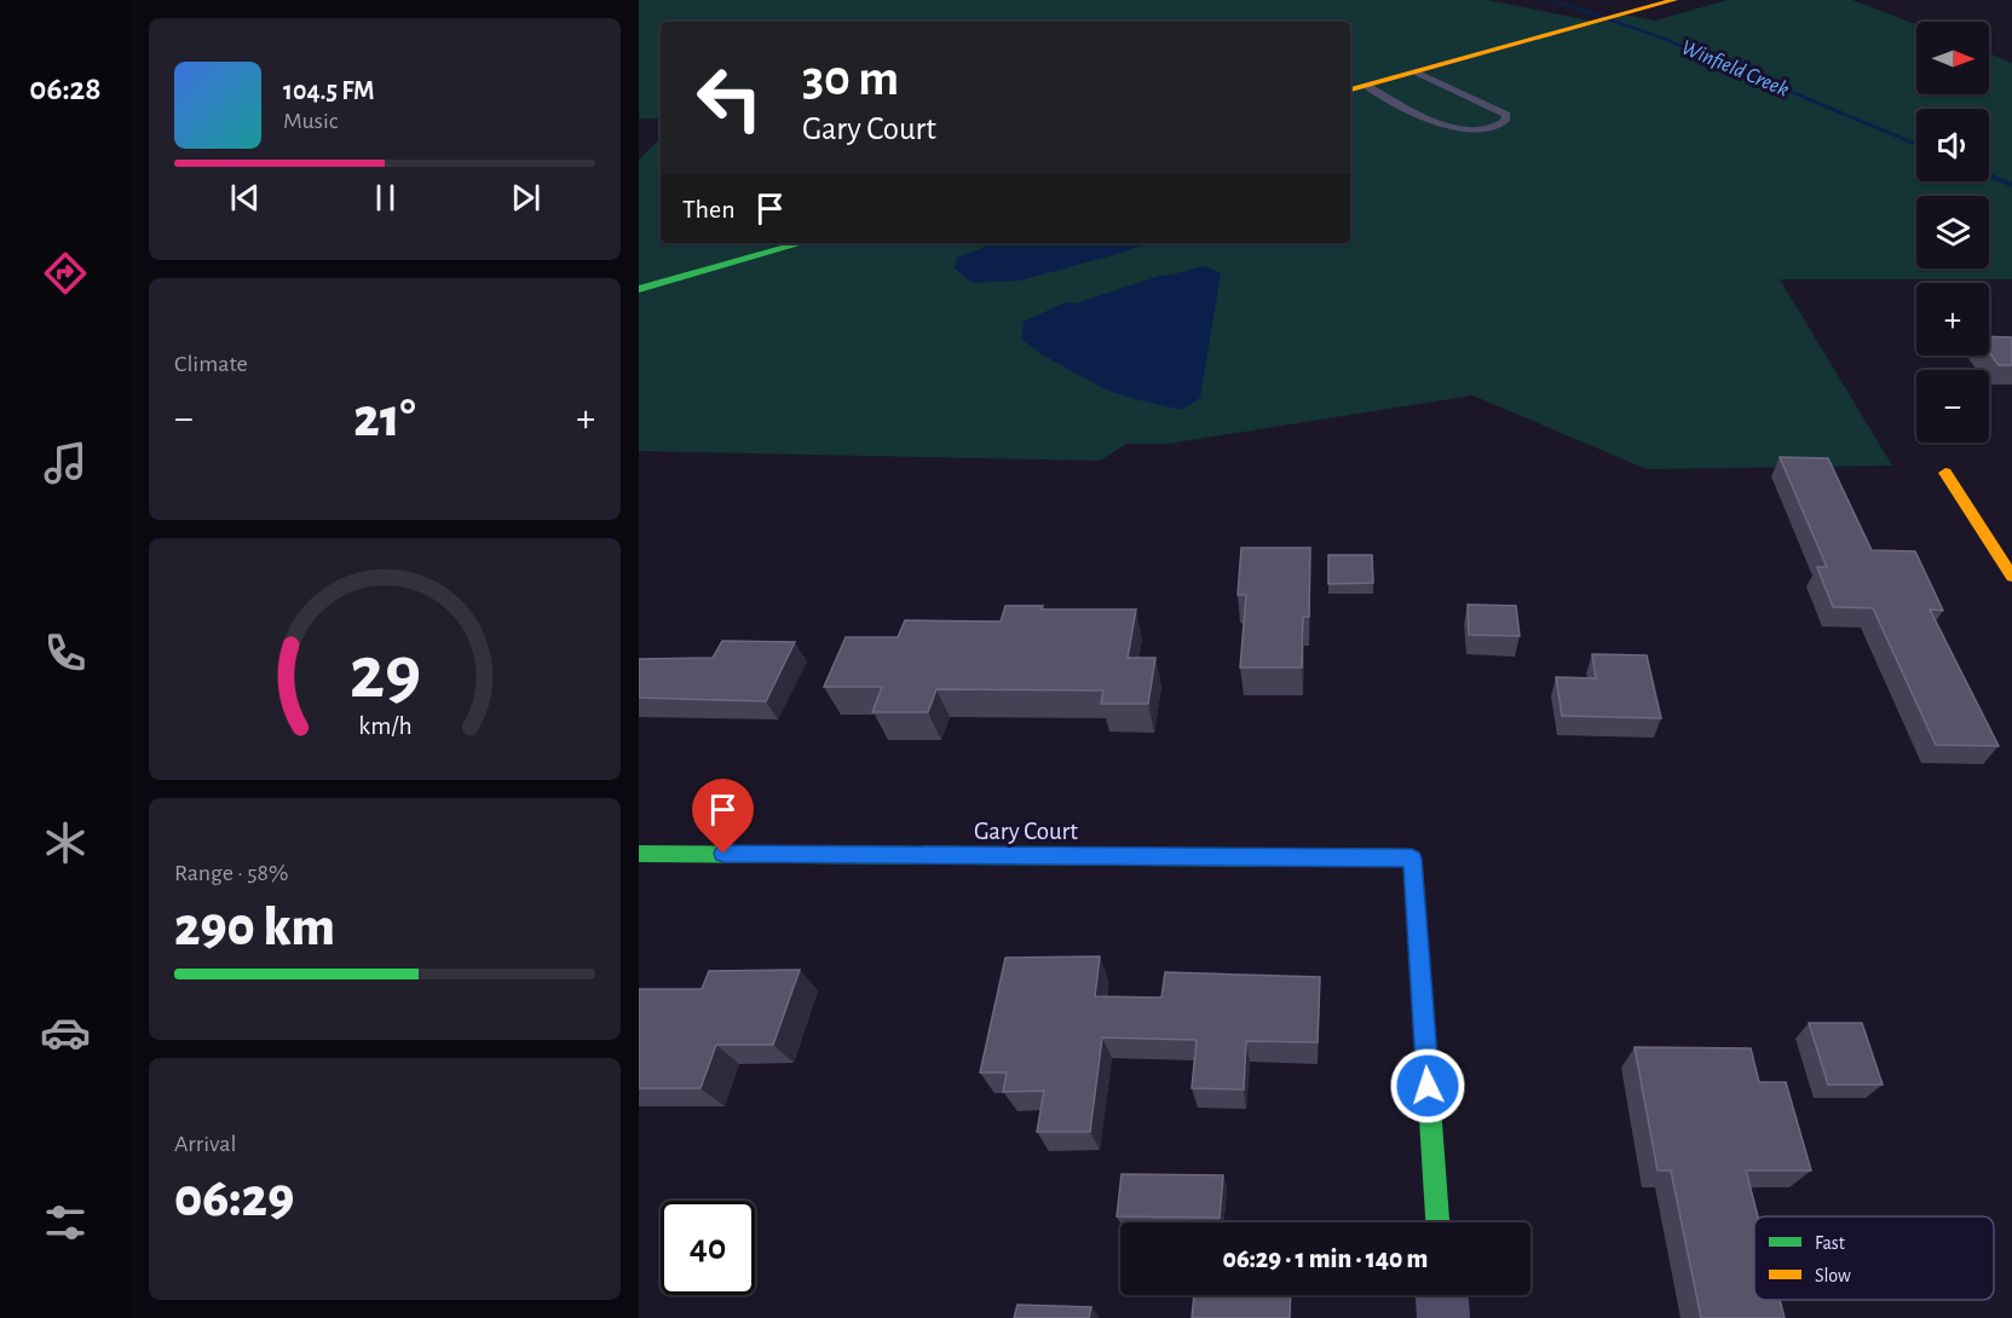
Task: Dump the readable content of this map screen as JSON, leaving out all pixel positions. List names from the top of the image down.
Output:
{
  "streets": {
    "street": ["Gary Court"]
  },
  "water": ["Winfield Creek"],
  "legend": ["Fast", "Slow"],
  "north": "right",
  "page": {
    "tabs": "06:28",
    "map_buttons": ["+", "−"],
    "turn": ["30 m", "Gary Court"],
    "song": ["104.5 FM", "Music"],
    "then": "Then",
    "tile": [
      "Climate",
      ["Range · 58%", "290 km"],
      ["Arrival", "06:29"]
    ],
    "heat": ["−", "21°", "+"],
    "limit": "40",
    "trip": "06:29 · 1 min · 140 m",
    "gauge": ["29", "km/h"]
  }
}
